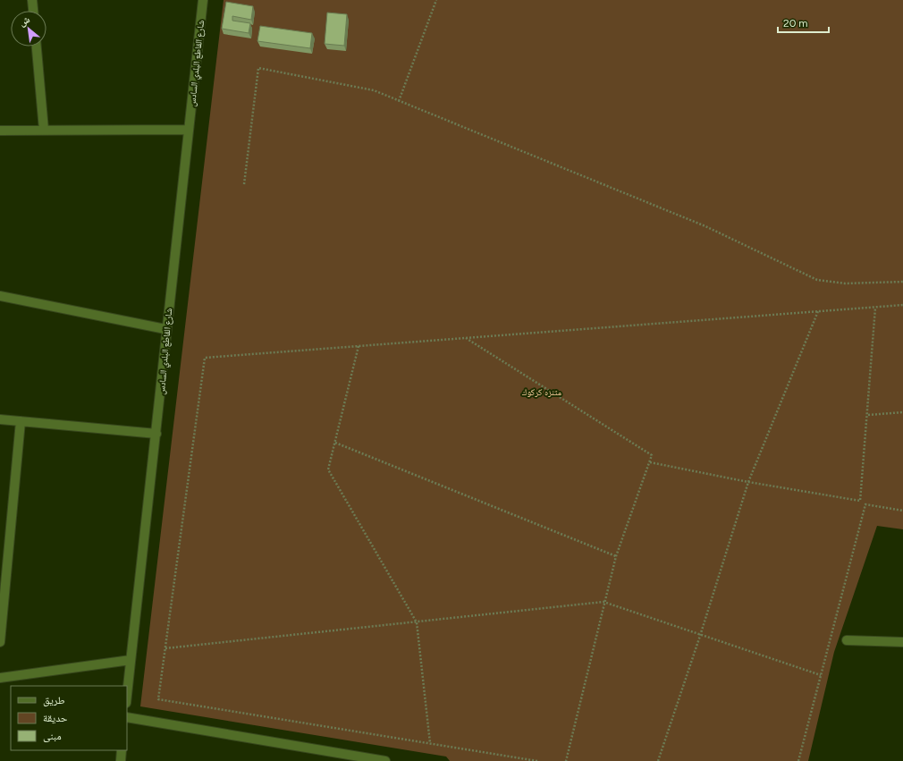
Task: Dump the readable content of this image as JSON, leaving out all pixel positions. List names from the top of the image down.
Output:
{
  "streets": {
    "street": ["شارع القاطع البلدي السادس"]
  },
  "parks": ["متنزه كركوك"],
  "legend": ["طريق", "حديقة", "مبنى"],
  "scale_bar": "20 m",
  "north": "top left"
}
